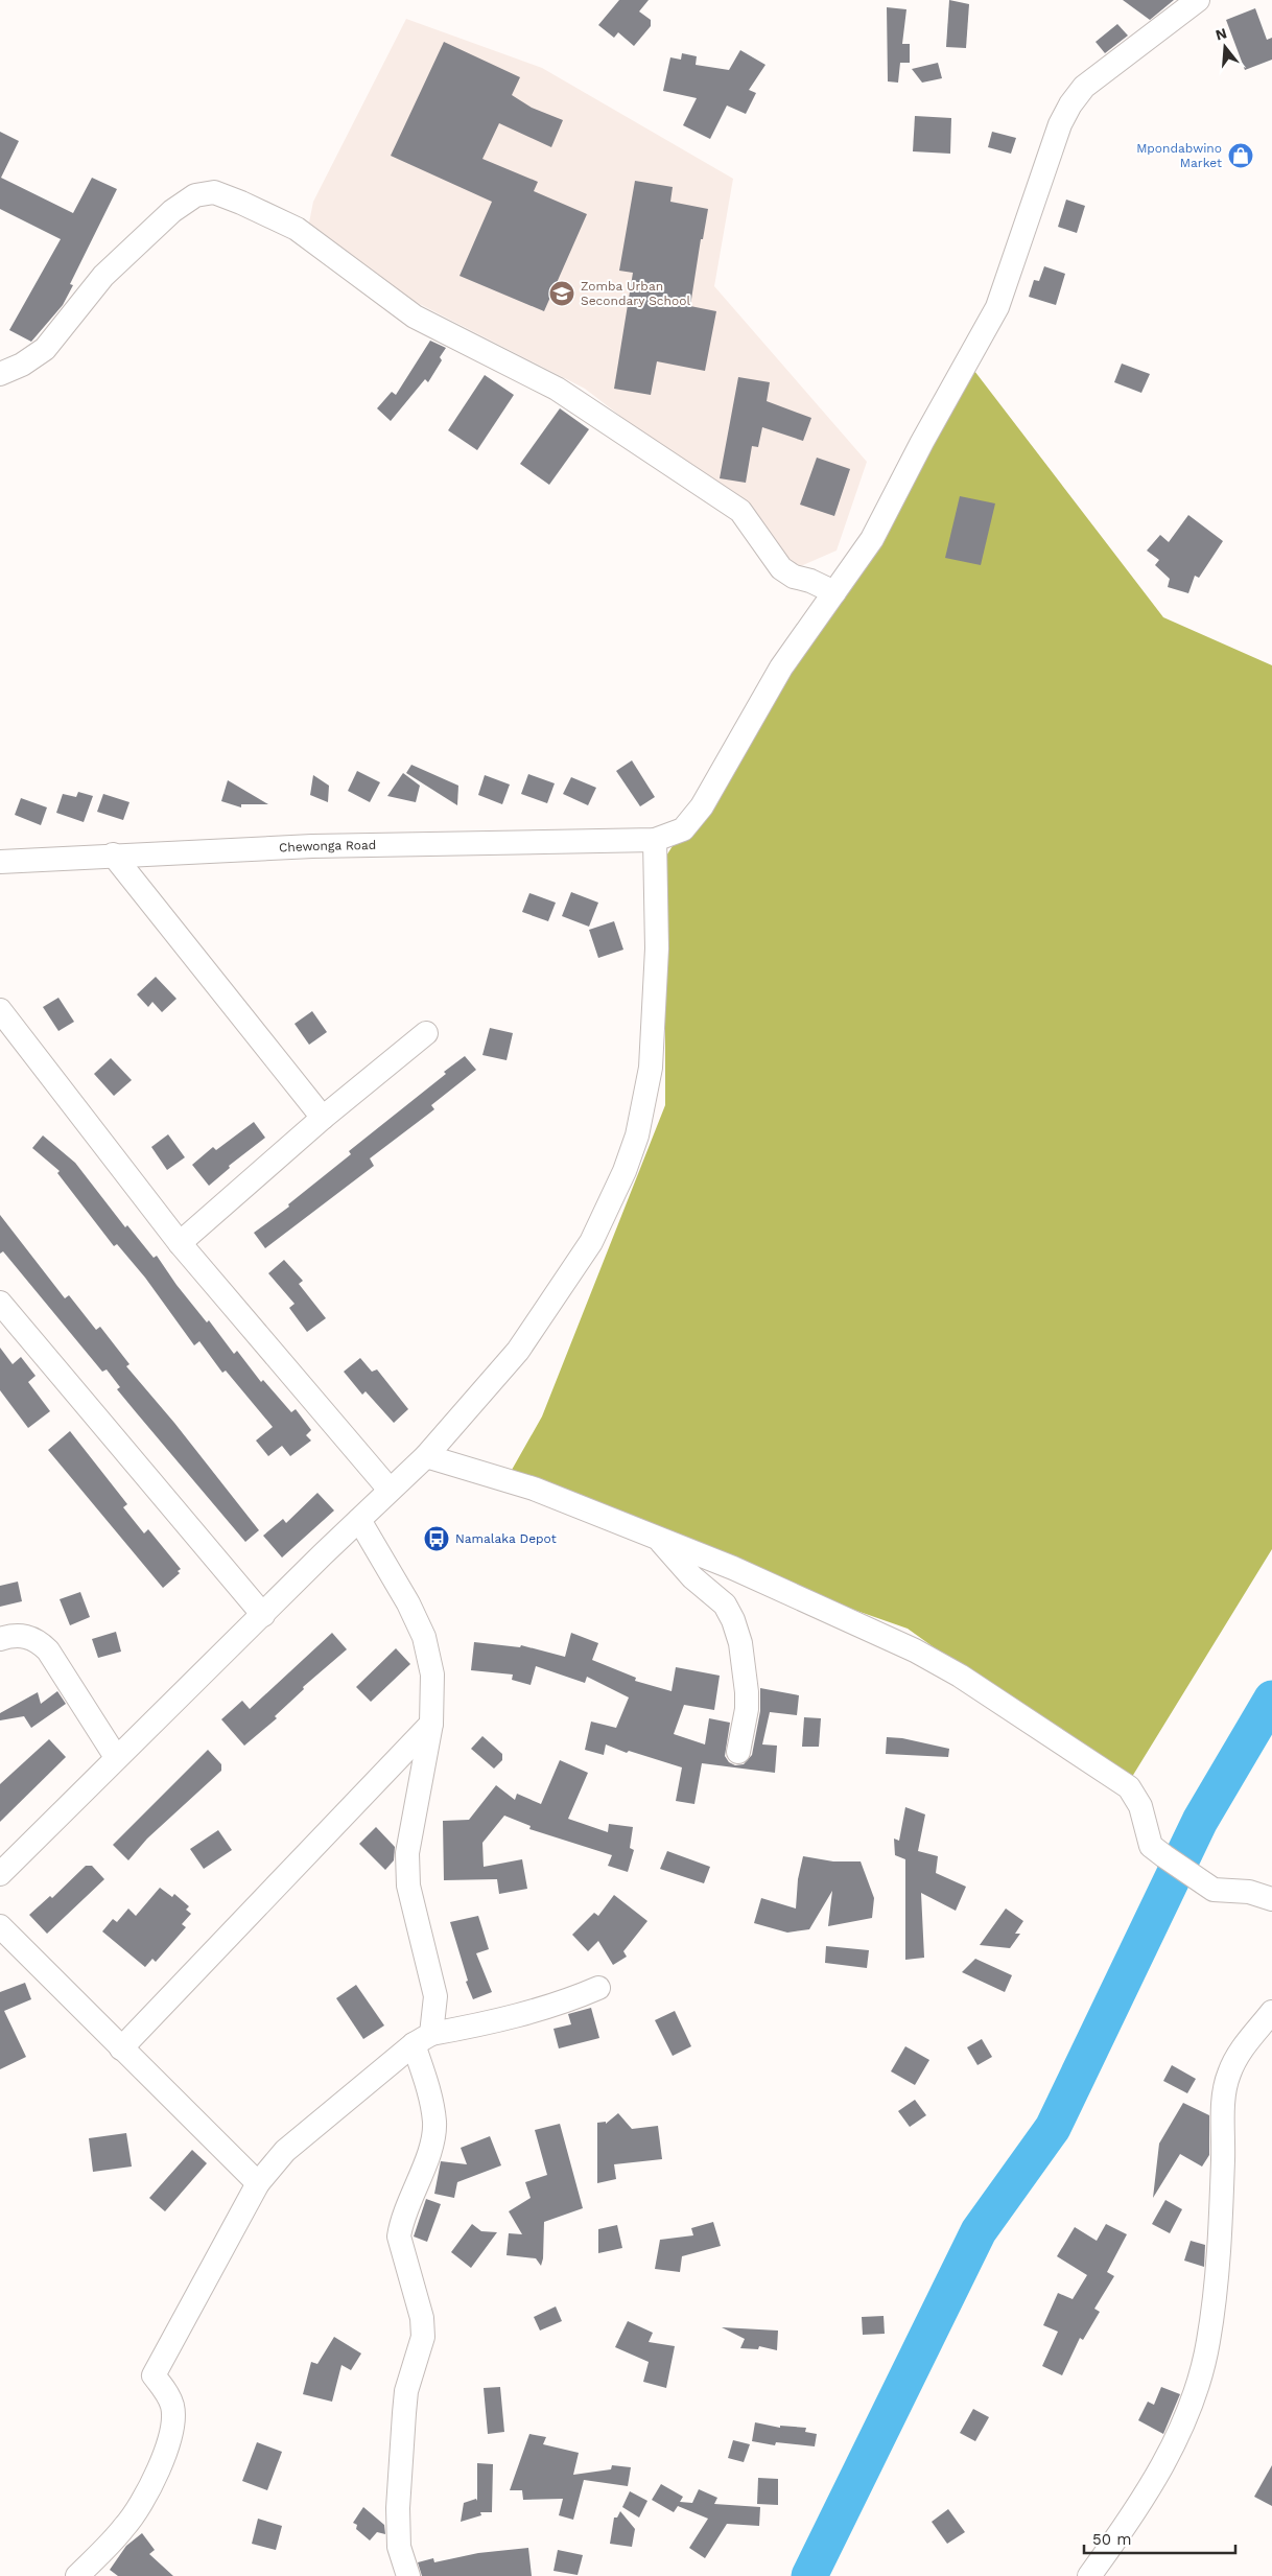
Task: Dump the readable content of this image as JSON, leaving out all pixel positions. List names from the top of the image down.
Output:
{
  "streets": {
    "street": ["Chewonga Road"]
  },
  "places": {
    "shop": ["Mpondabwino Market"],
    "school or university": ["Zomba Urban Secondary School"],
    "bus stop": ["Namalaka Depot"]
  },
  "scale_bar": "50 m",
  "north": "top"
}
